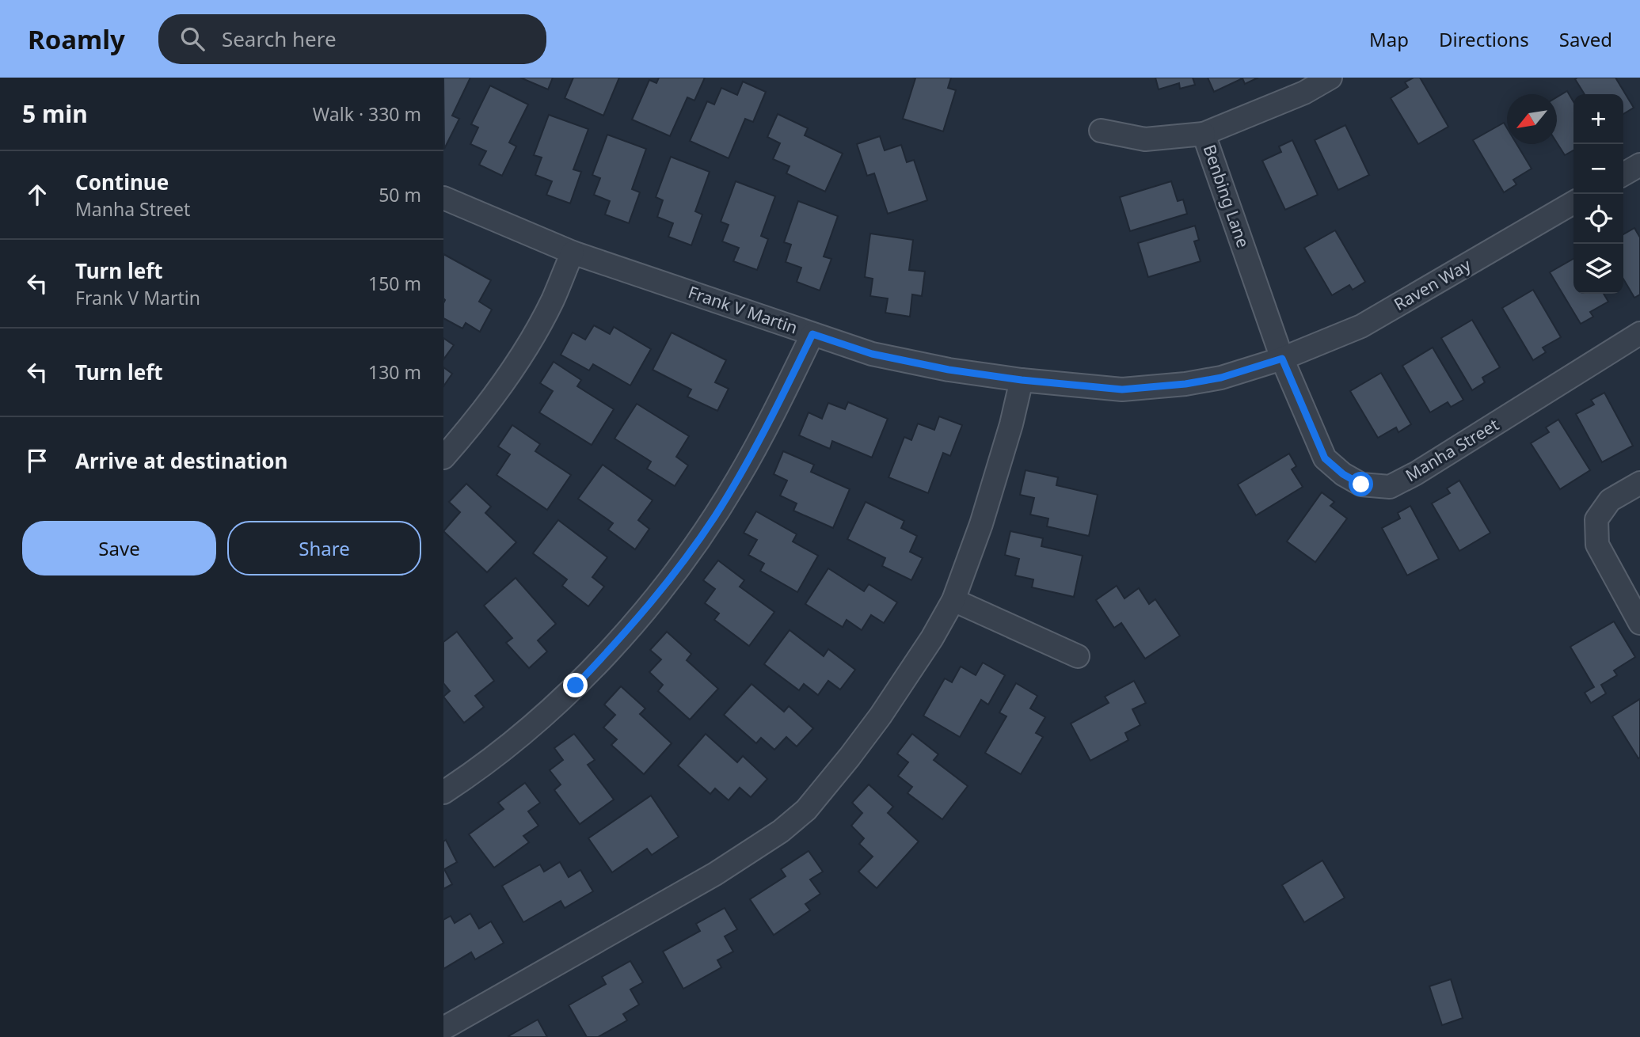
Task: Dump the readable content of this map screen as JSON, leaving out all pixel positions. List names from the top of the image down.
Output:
{
  "streets": {
    "street": [
      "Benbing Lane",
      "Raven Way",
      "Frank V Martin",
      "Manha Street"
    ]
  },
  "crossings": [
    ["Benbing Lane", "Raven Way"],
    ["Benbing Lane", "Frank V Martin"],
    ["Benbing Lane", "Manha Street"],
    ["Raven Way", "Frank V Martin"],
    ["Raven Way", "Manha Street"],
    ["Frank V Martin", "Manha Street"]
  ],
  "north": "bottom left",
  "page": {
    "header": "Roamly",
    "search": "Search here",
    "nav": ["Map", "Directions", "Saved"],
    "heading": ["5 min", "Walk · 330 m"],
    "map_buttons": ["+", "−"],
    "list": [
      ["Continue", "Manha Street", "50 m"],
      ["Turn left", "Frank V Martin", "150 m"],
      ["Turn left", "130 m"],
      "Arrive at destination"
    ],
    "buttons": ["Save", "Share"]
  }
}
